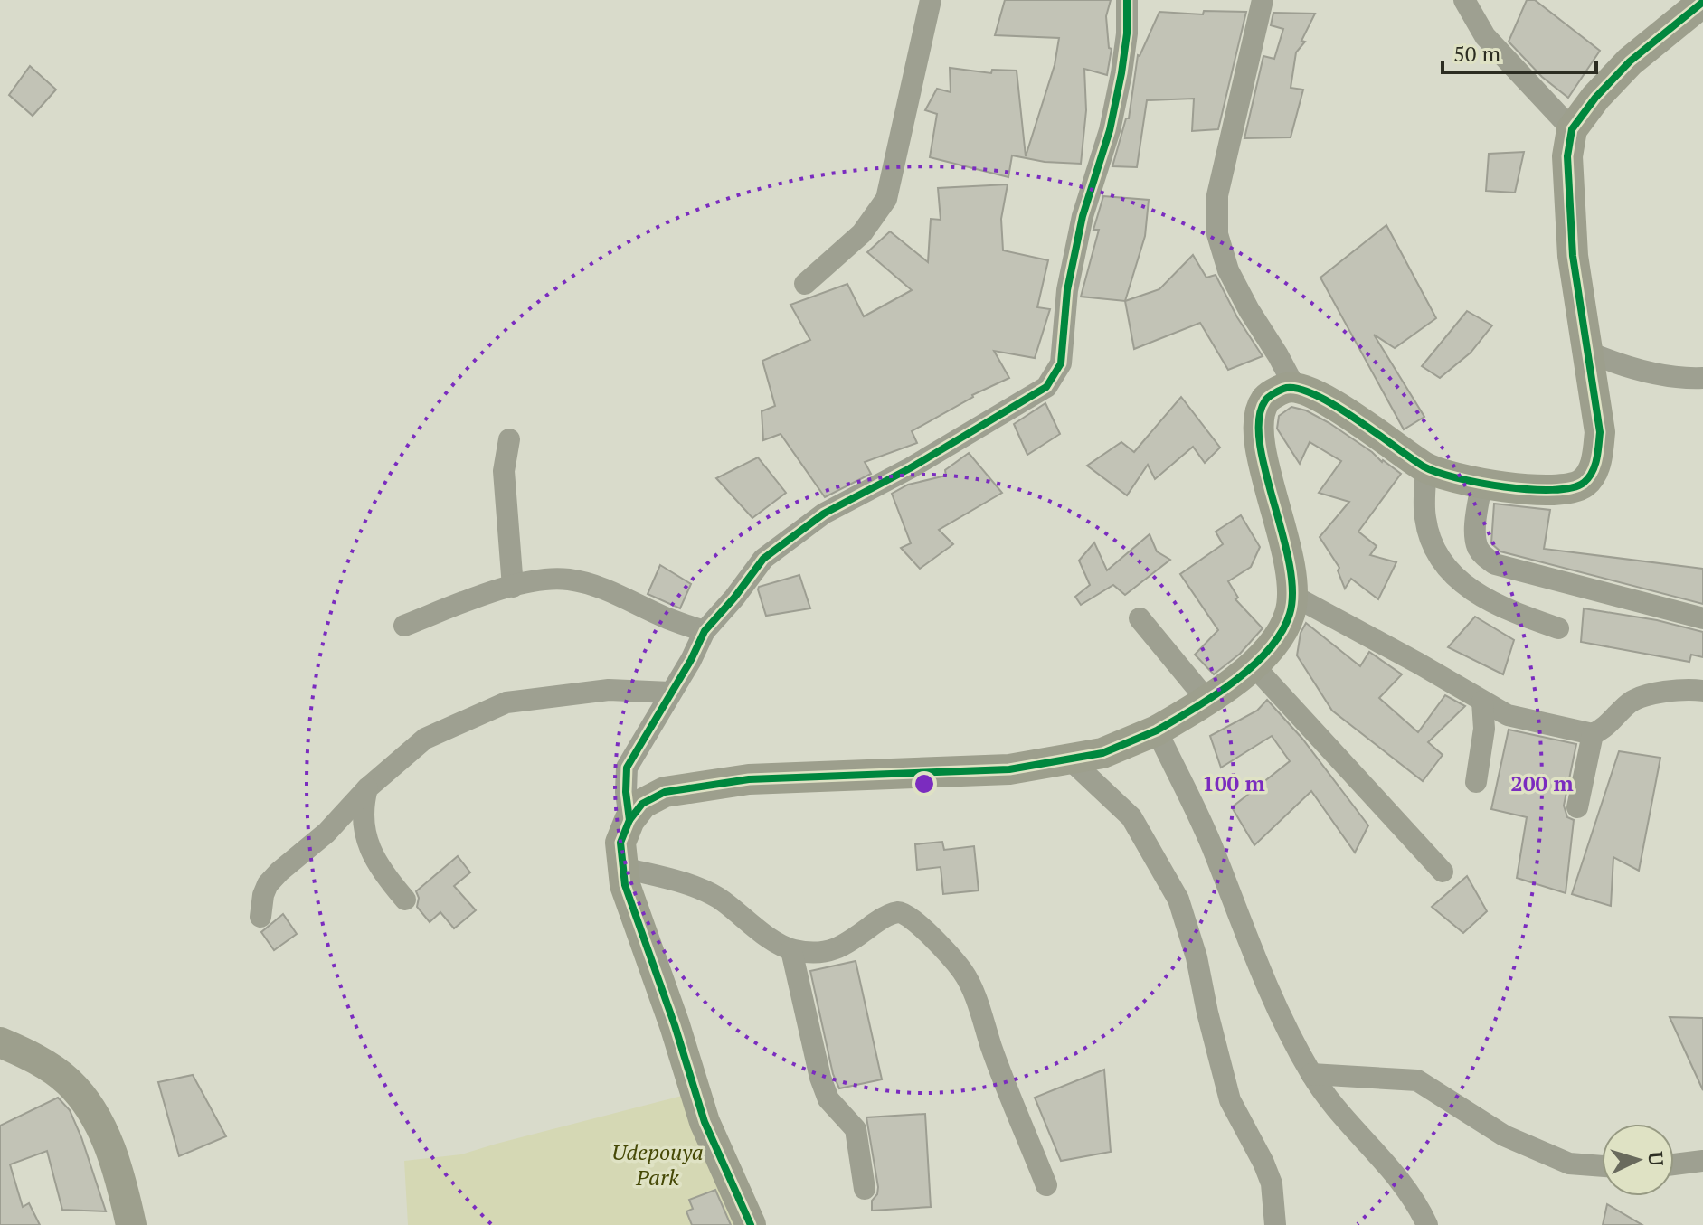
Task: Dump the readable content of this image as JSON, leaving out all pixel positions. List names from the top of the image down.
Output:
{
  "parks": ["Udepouya Park"],
  "scale_bar": "50 m",
  "north": "right",
  "rings": ["100 m", "200 m"]
}
